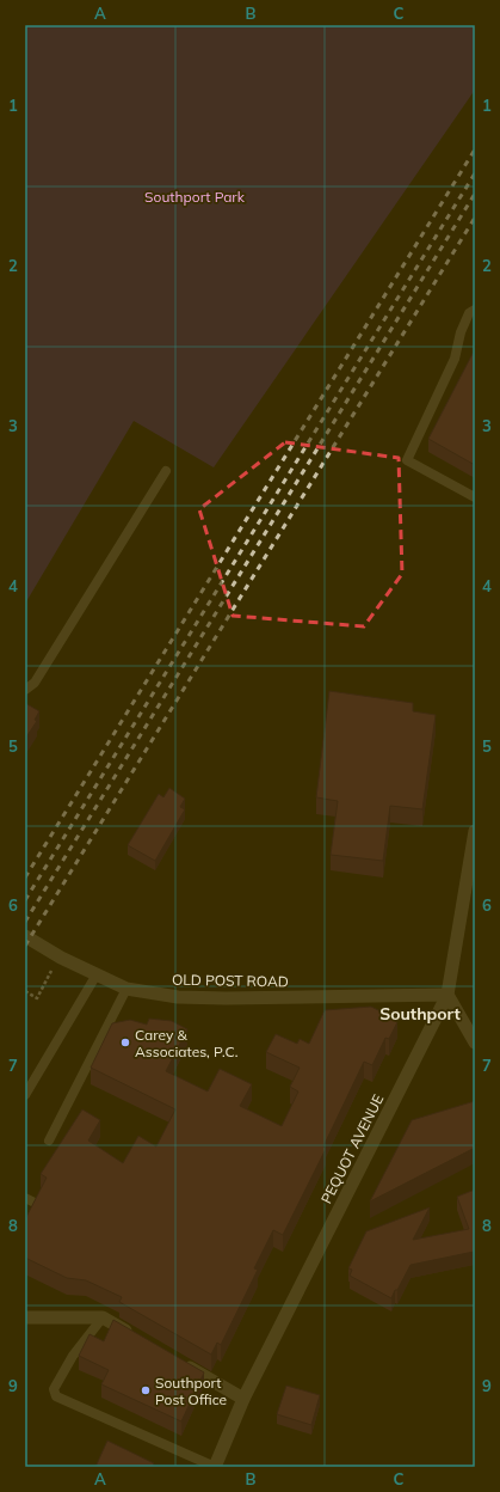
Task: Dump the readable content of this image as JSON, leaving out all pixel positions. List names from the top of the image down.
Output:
{
  "streets": {
    "street": ["OLD POST ROAD", "PEQUOT AVENUE"]
  },
  "crossings": [
    ["OLD POST ROAD", "PEQUOT AVENUE"]
  ],
  "districts": ["Southport"],
  "parks": ["Southport Park"],
  "places": ["Carey & Associates, P.C.", "Southport Post Office"],
  "grid": {
    "columns": ["A", "B", "C"],
    "rows": [
      "1",
      "2",
      "3",
      "4",
      "5",
      "6",
      "7",
      "8",
      "9"
    ]
  }
}
